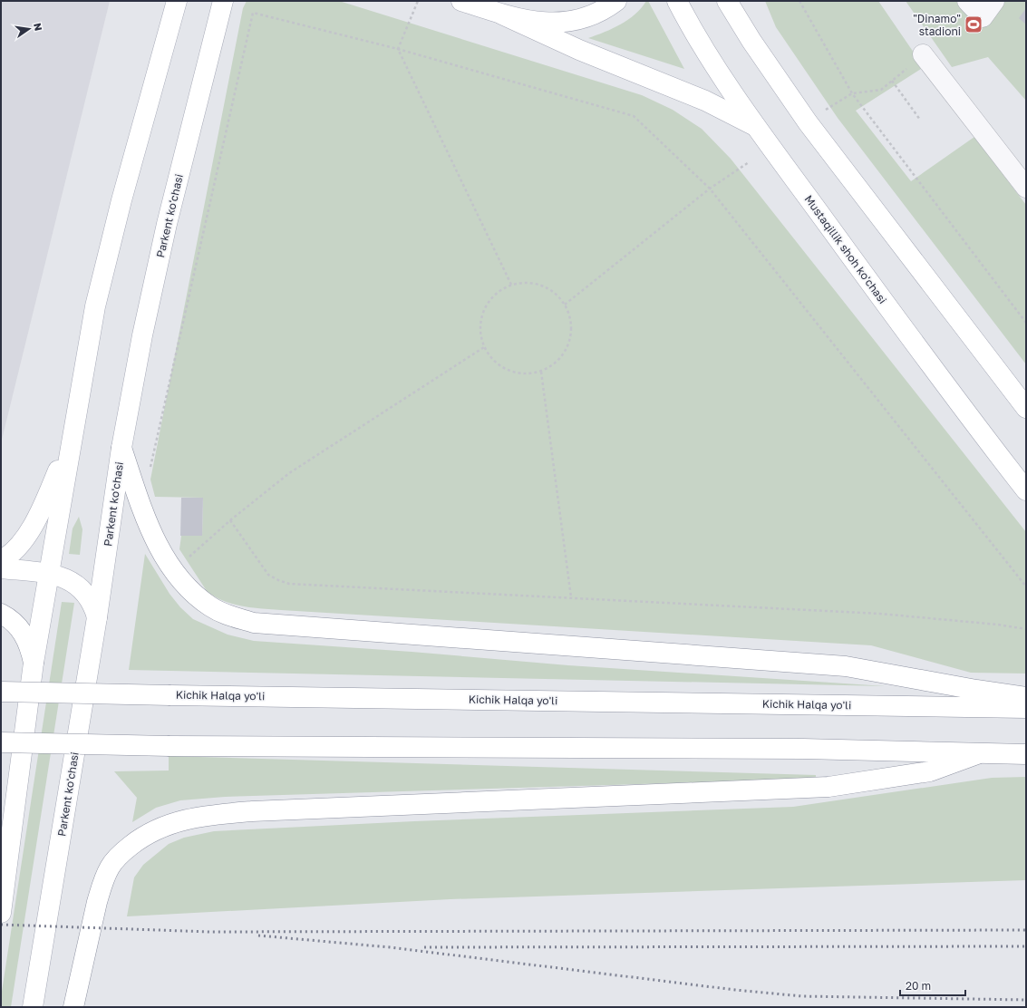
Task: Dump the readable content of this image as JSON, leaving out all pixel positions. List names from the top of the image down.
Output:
{
  "streets": {
    "main road": ["Parkent ko'chasi", "Mustaqillik shoh ko'chasi", "Kichik Halqa yo'li"]
  },
  "places": {
    "sports": ["\"Dinamo\" stadioni"]
  },
  "scale_bar": "20 m",
  "north": "right"
}
